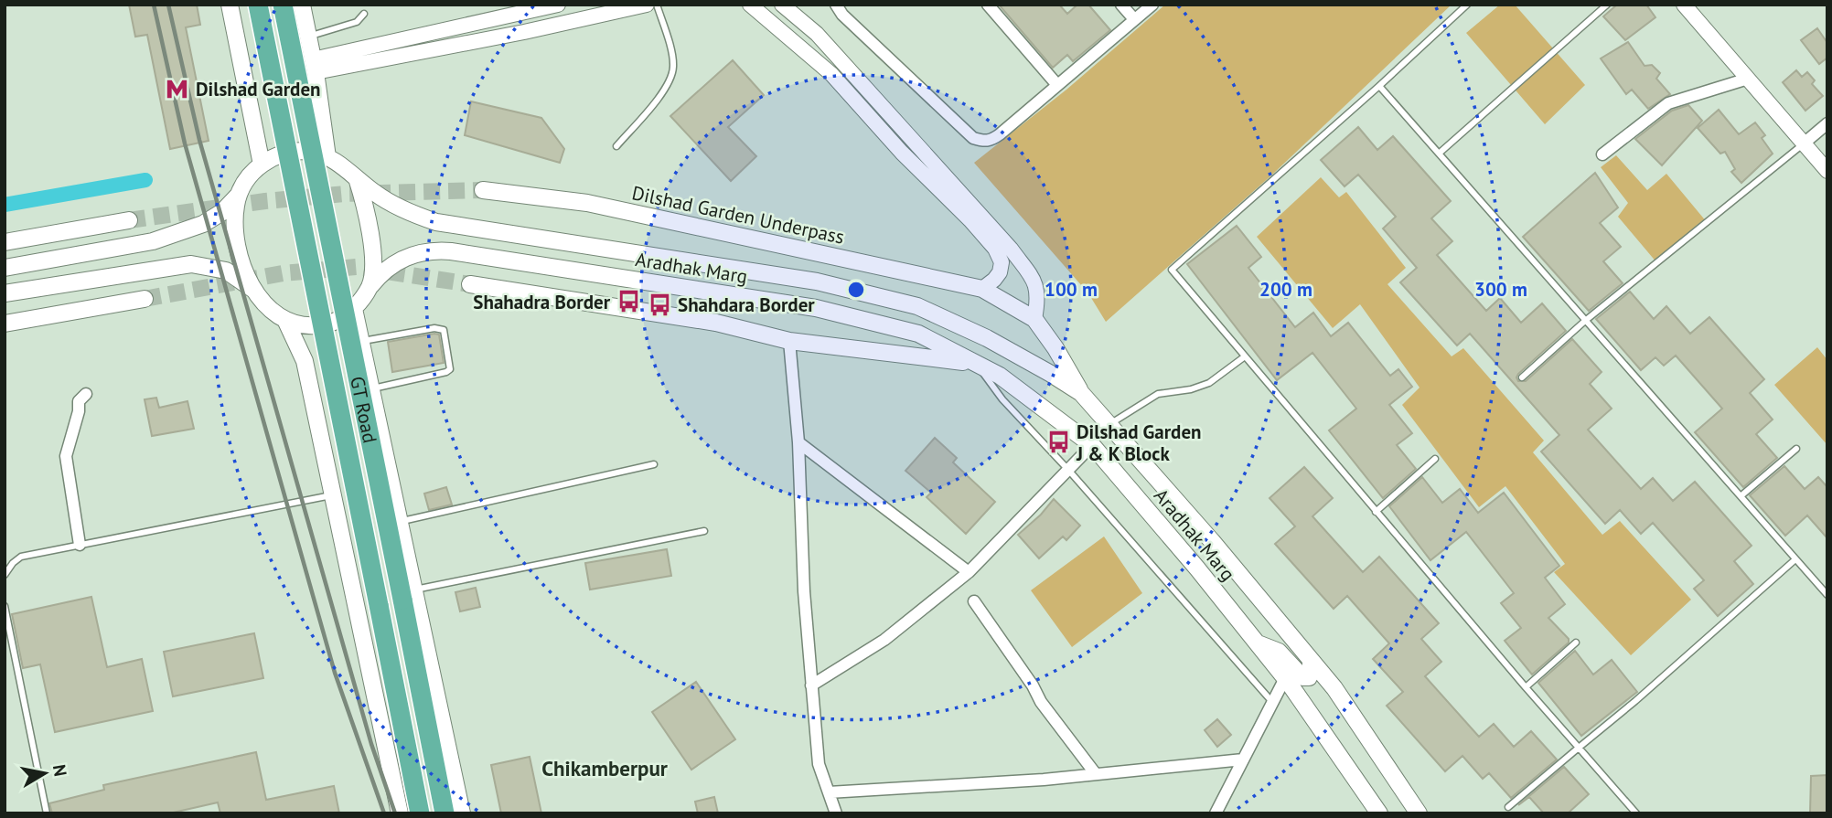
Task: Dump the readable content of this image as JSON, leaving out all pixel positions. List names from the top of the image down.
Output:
{
  "streets": {
    "highway": ["GT Road"],
    "main road": ["Dilshad Garden Underpass", "Aradhak Marg"]
  },
  "crossings": [
    ["Dilshad Garden Underpass", "Aradhak Marg"],
    ["Aradhak Marg", "GT Road"]
  ],
  "districts": ["Chikamberpur"],
  "places": {
    "metro station": ["Dilshad Garden"],
    "bus stop": ["Shahadra Border", "Shahdara Border", "Dilshad Garden J & K Block"]
  },
  "north": "right",
  "rings": ["100 m", "200 m", "300 m"]
}
